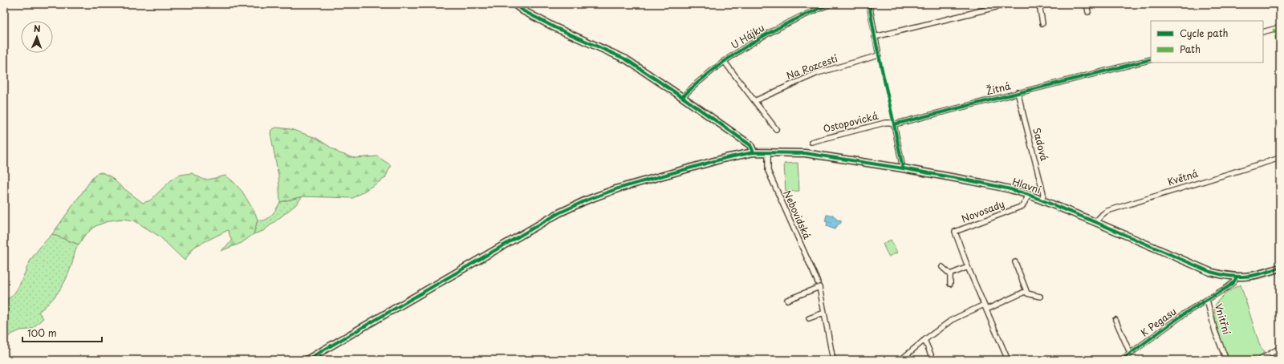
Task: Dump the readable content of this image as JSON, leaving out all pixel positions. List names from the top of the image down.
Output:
{
  "streets": {
    "street": [
      "U Hájku",
      "Na Rozcestí",
      "Žitná",
      "Ostopovická",
      "Sadová",
      "Květná",
      "Hlavní",
      "Novosady",
      "Nebovidská",
      "Vnitřní",
      "K Pegasu"
    ]
  },
  "crossings": [
    ["Žitná", "Ostopovická"],
    ["Žitná", "Sadová"],
    ["Sadová", "Hlavní"],
    ["Květná", "Hlavní"],
    ["Hlavní", "Novosady"],
    ["Hlavní", "Nebovidská"],
    ["Hlavní", "Vnitřní"],
    ["Vnitřní", "K Pegasu"]
  ],
  "legend": ["Cycle path", "Path"],
  "scale_bar": "100 m",
  "north": "top"
}
